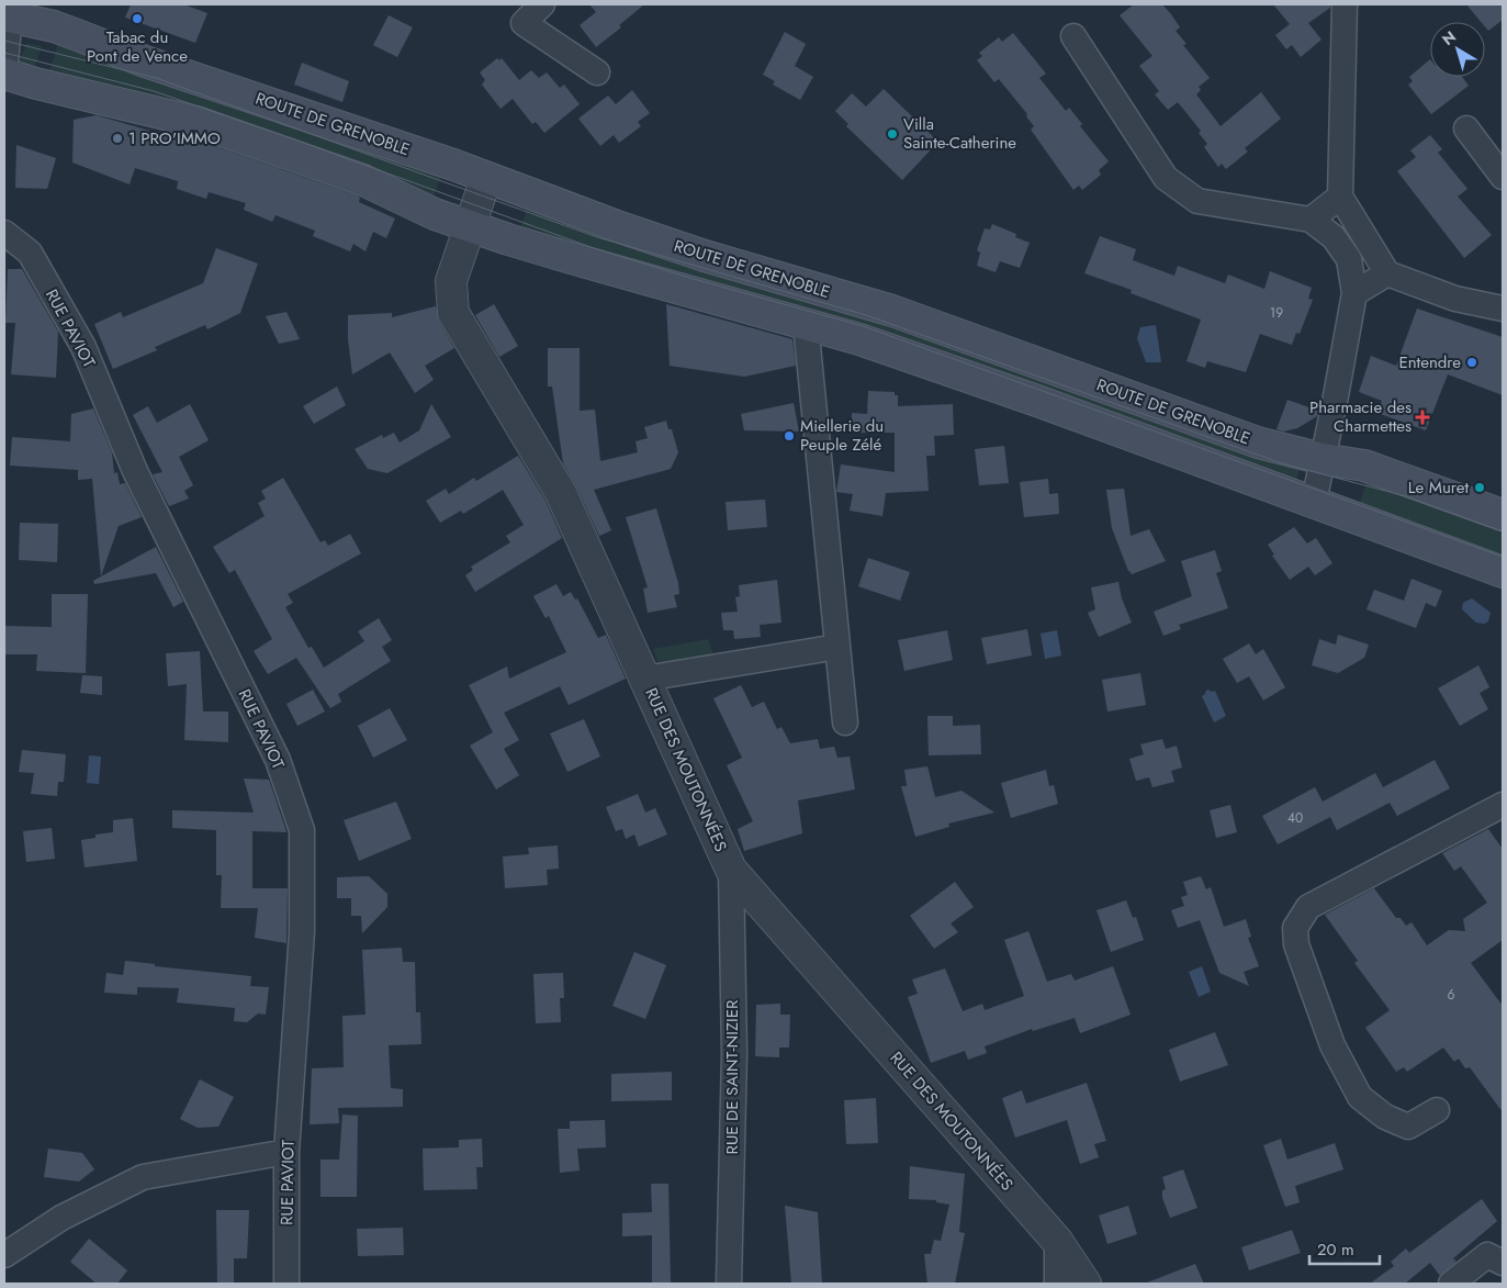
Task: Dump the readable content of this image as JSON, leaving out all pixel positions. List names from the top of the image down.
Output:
{
  "streets": {
    "main road": ["ROUTE DE GRENOBLE"],
    "street": ["RUE PAVIOT", "RUE DES MOUTONNÉES", "RUE DE SAINT-NIZIER"]
  },
  "crossings": [
    ["ROUTE DE GRENOBLE", "RUE DES MOUTONNÉES"],
    ["RUE DES MOUTONNÉES", "RUE DE SAINT-NIZIER"]
  ],
  "places": {
    "other": [
      "Tabac du Pont de Vence",
      "Villa Sainte-Catherine",
      "1 PRO'IMMO",
      "Entendre",
      "Miellerie du Peuple Zélé",
      "Le Muret"
    ],
    "health": ["Pharmacie des Charmettes"]
  },
  "house_numbers": ["19", "40", "6"],
  "scale_bar": "20 m",
  "north": "top left"
}
